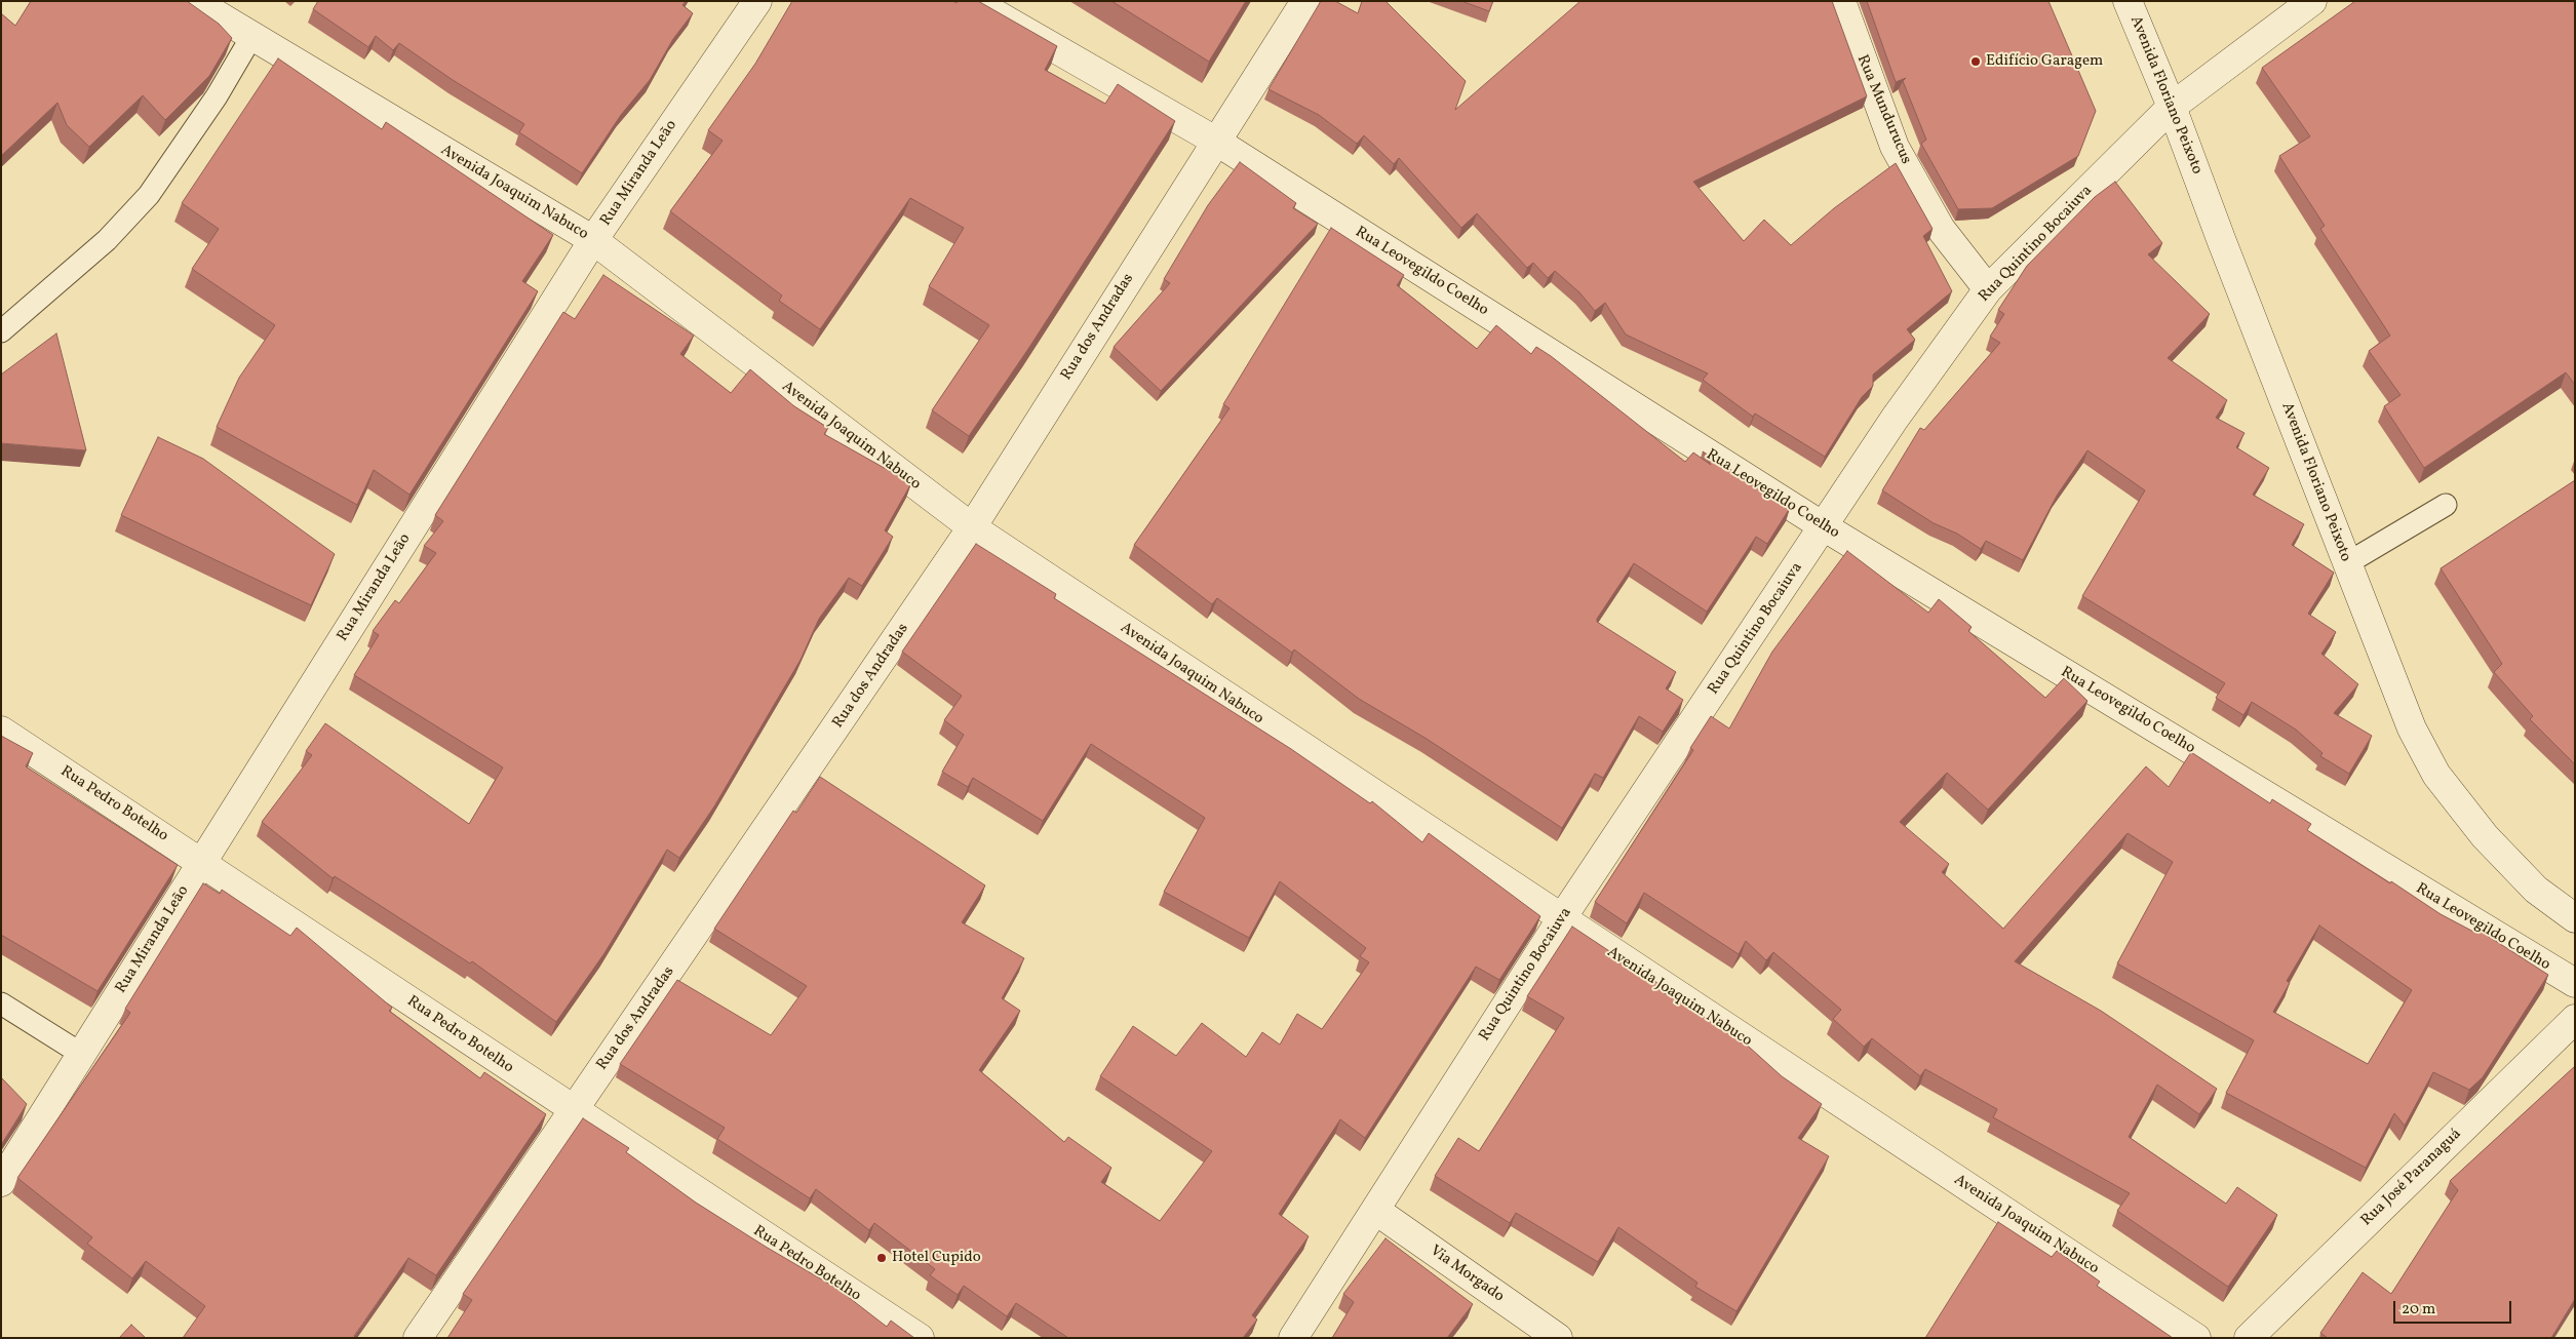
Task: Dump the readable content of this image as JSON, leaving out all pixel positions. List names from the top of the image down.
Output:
{
  "streets": {
    "street": [
      "Avenida Floriano Peixoto",
      "Rua Mundurucus",
      "Rua Miranda Leão",
      "Avenida Joaquim Nabuco",
      "Rua Quintino Bocaiuva",
      "Rua Leovegildo Coelho",
      "Rua dos Andradas",
      "Rua Pedro Botelho",
      "Rua José Paranaguá",
      "Via Morgado"
    ]
  },
  "crossings": [
    ["Avenida Floriano Peixoto", "Rua Quintino Bocaiuva"],
    ["Rua Mundurucus", "Rua Quintino Bocaiuva"],
    ["Rua Miranda Leão", "Avenida Joaquim Nabuco"],
    ["Rua Miranda Leão", "Rua Pedro Botelho"],
    ["Avenida Joaquim Nabuco", "Rua Quintino Bocaiuva"],
    ["Avenida Joaquim Nabuco", "Rua dos Andradas"],
    ["Rua Quintino Bocaiuva", "Rua Leovegildo Coelho"],
    ["Rua Quintino Bocaiuva", "Via Morgado"],
    ["Rua Leovegildo Coelho", "Rua dos Andradas"],
    ["Rua dos Andradas", "Rua Pedro Botelho"]
  ],
  "places": ["Edifício Garagem", "Hotel Cupido"],
  "scale_bar": "20 m"
}
